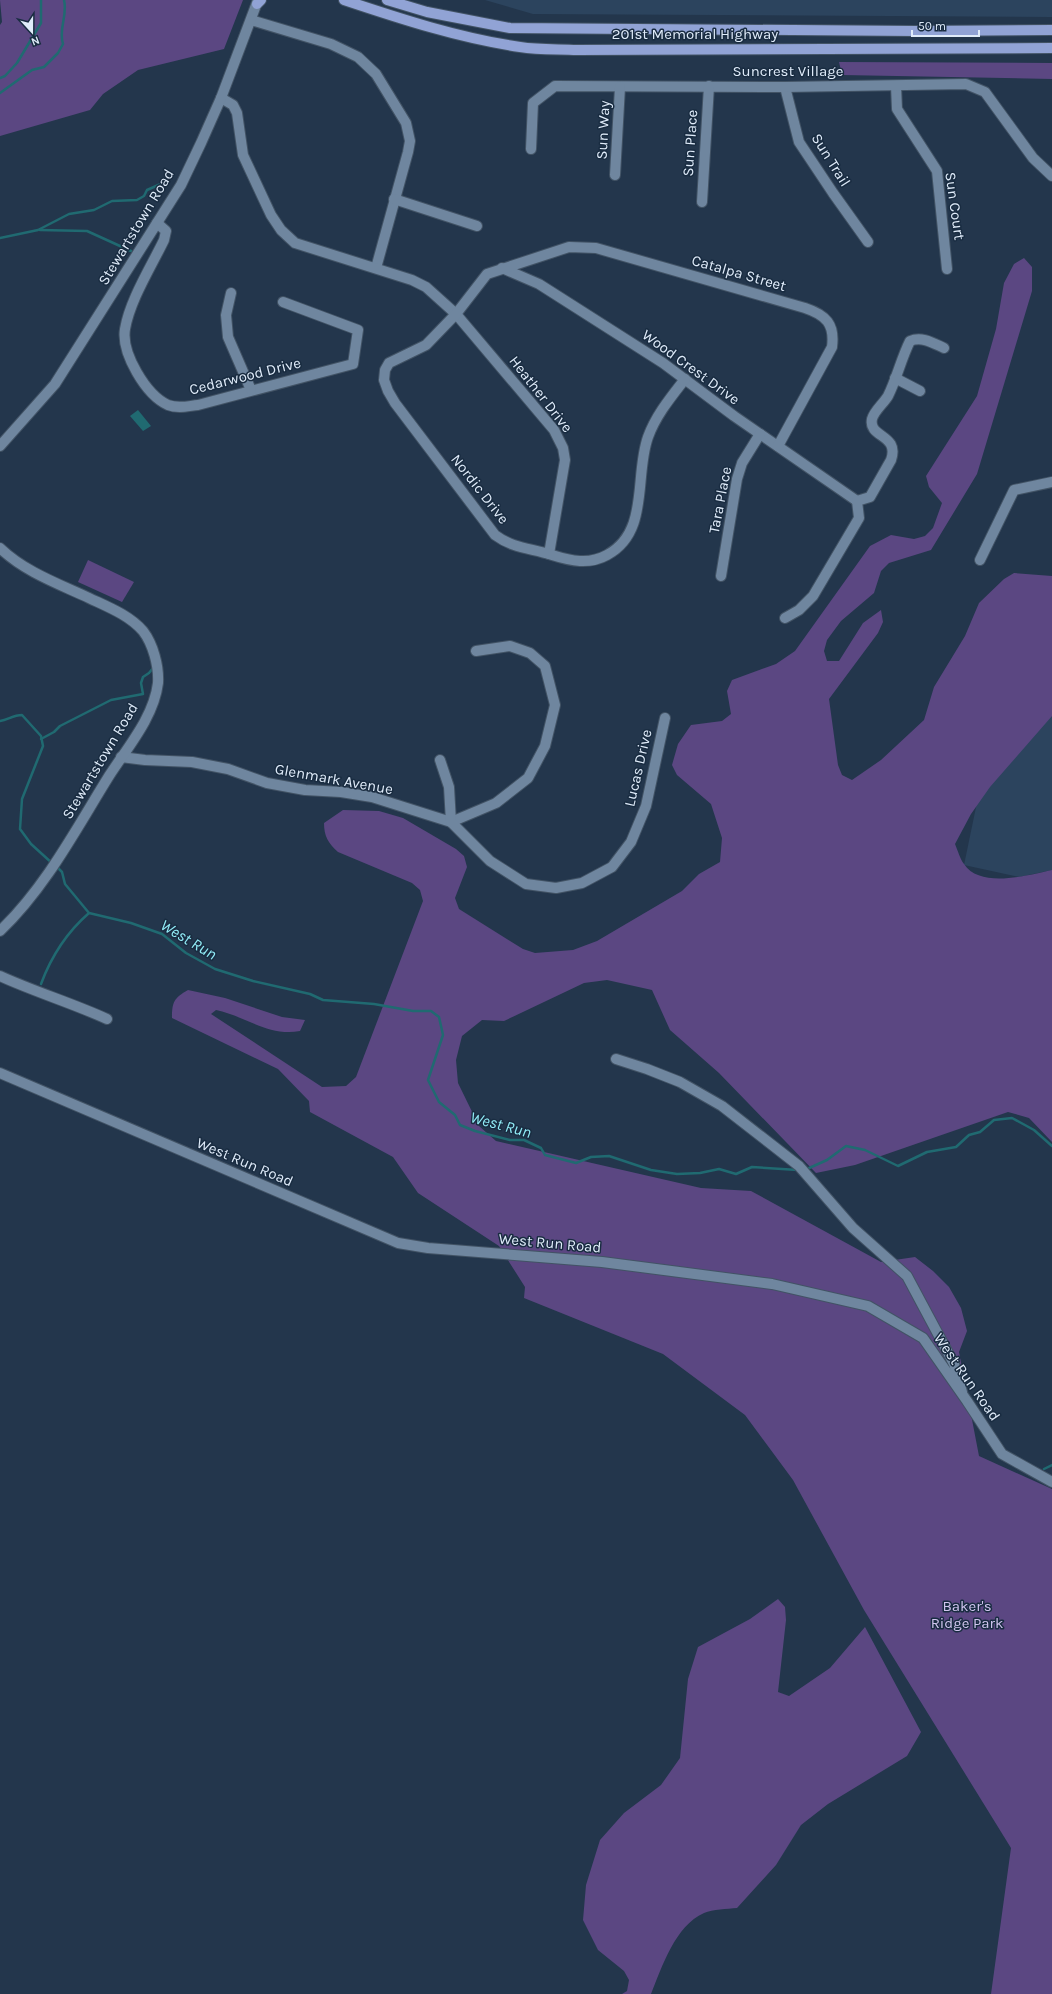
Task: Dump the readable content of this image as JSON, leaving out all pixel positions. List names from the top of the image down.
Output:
{
  "streets": {
    "main road": ["201st Memorial Highway"],
    "street": [
      "Suncrest Village",
      "Sun Way",
      "Sun Place",
      "Sun Trail",
      "Sun Court",
      "Stewartstown Road",
      "Catalpa Street",
      "Wood Crest Drive",
      "Cedarwood Drive",
      "Heather Drive",
      "Nordic Drive",
      "Tara Place",
      "Lucas Drive",
      "Glenmark Avenue",
      "West Run Road"
    ]
  },
  "crossings": [
    ["Suncrest Village", "Sun Way"],
    ["Suncrest Village", "Sun Place"],
    ["Suncrest Village", "Sun Trail"],
    ["Suncrest Village", "Sun Court"],
    ["Stewartstown Road", "Cedarwood Drive"],
    ["Stewartstown Road", "Heather Drive"],
    ["Stewartstown Road", "Glenmark Avenue"],
    ["Catalpa Street", "Wood Crest Drive"],
    ["Catalpa Street", "Nordic Drive"],
    ["Wood Crest Drive", "Nordic Drive"],
    ["Wood Crest Drive", "Tara Place"],
    ["Heather Drive", "Nordic Drive"],
    ["Lucas Drive", "Glenmark Avenue"]
  ],
  "water": ["West Run"],
  "parks": ["Baker's Ridge Park"],
  "scale_bar": "50 m",
  "north": "bottom"
}
